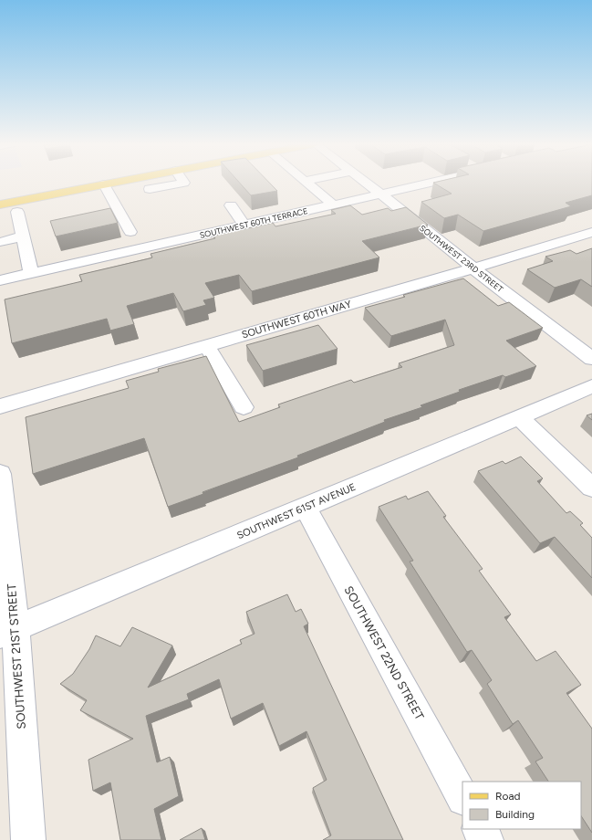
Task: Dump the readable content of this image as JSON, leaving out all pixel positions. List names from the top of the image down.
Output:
{
  "streets": {
    "street": [
      "SOUTHWEST 60TH TERRACE",
      "SOUTHWEST 23RD STREET",
      "SOUTHWEST 60TH WAY",
      "SOUTHWEST 61ST AVENUE",
      "SOUTHWEST 22ND STREET",
      "SOUTHWEST 21ST STREET"
    ]
  },
  "crossings": [
    ["SOUTHWEST 60TH TERRACE", "SOUTHWEST 23RD STREET"],
    ["SOUTHWEST 23RD STREET", "SOUTHWEST 60TH WAY"],
    ["SOUTHWEST 61ST AVENUE", "SOUTHWEST 22ND STREET"],
    ["SOUTHWEST 61ST AVENUE", "SOUTHWEST 21ST STREET"]
  ],
  "legend": ["Road", "Building"]
}
